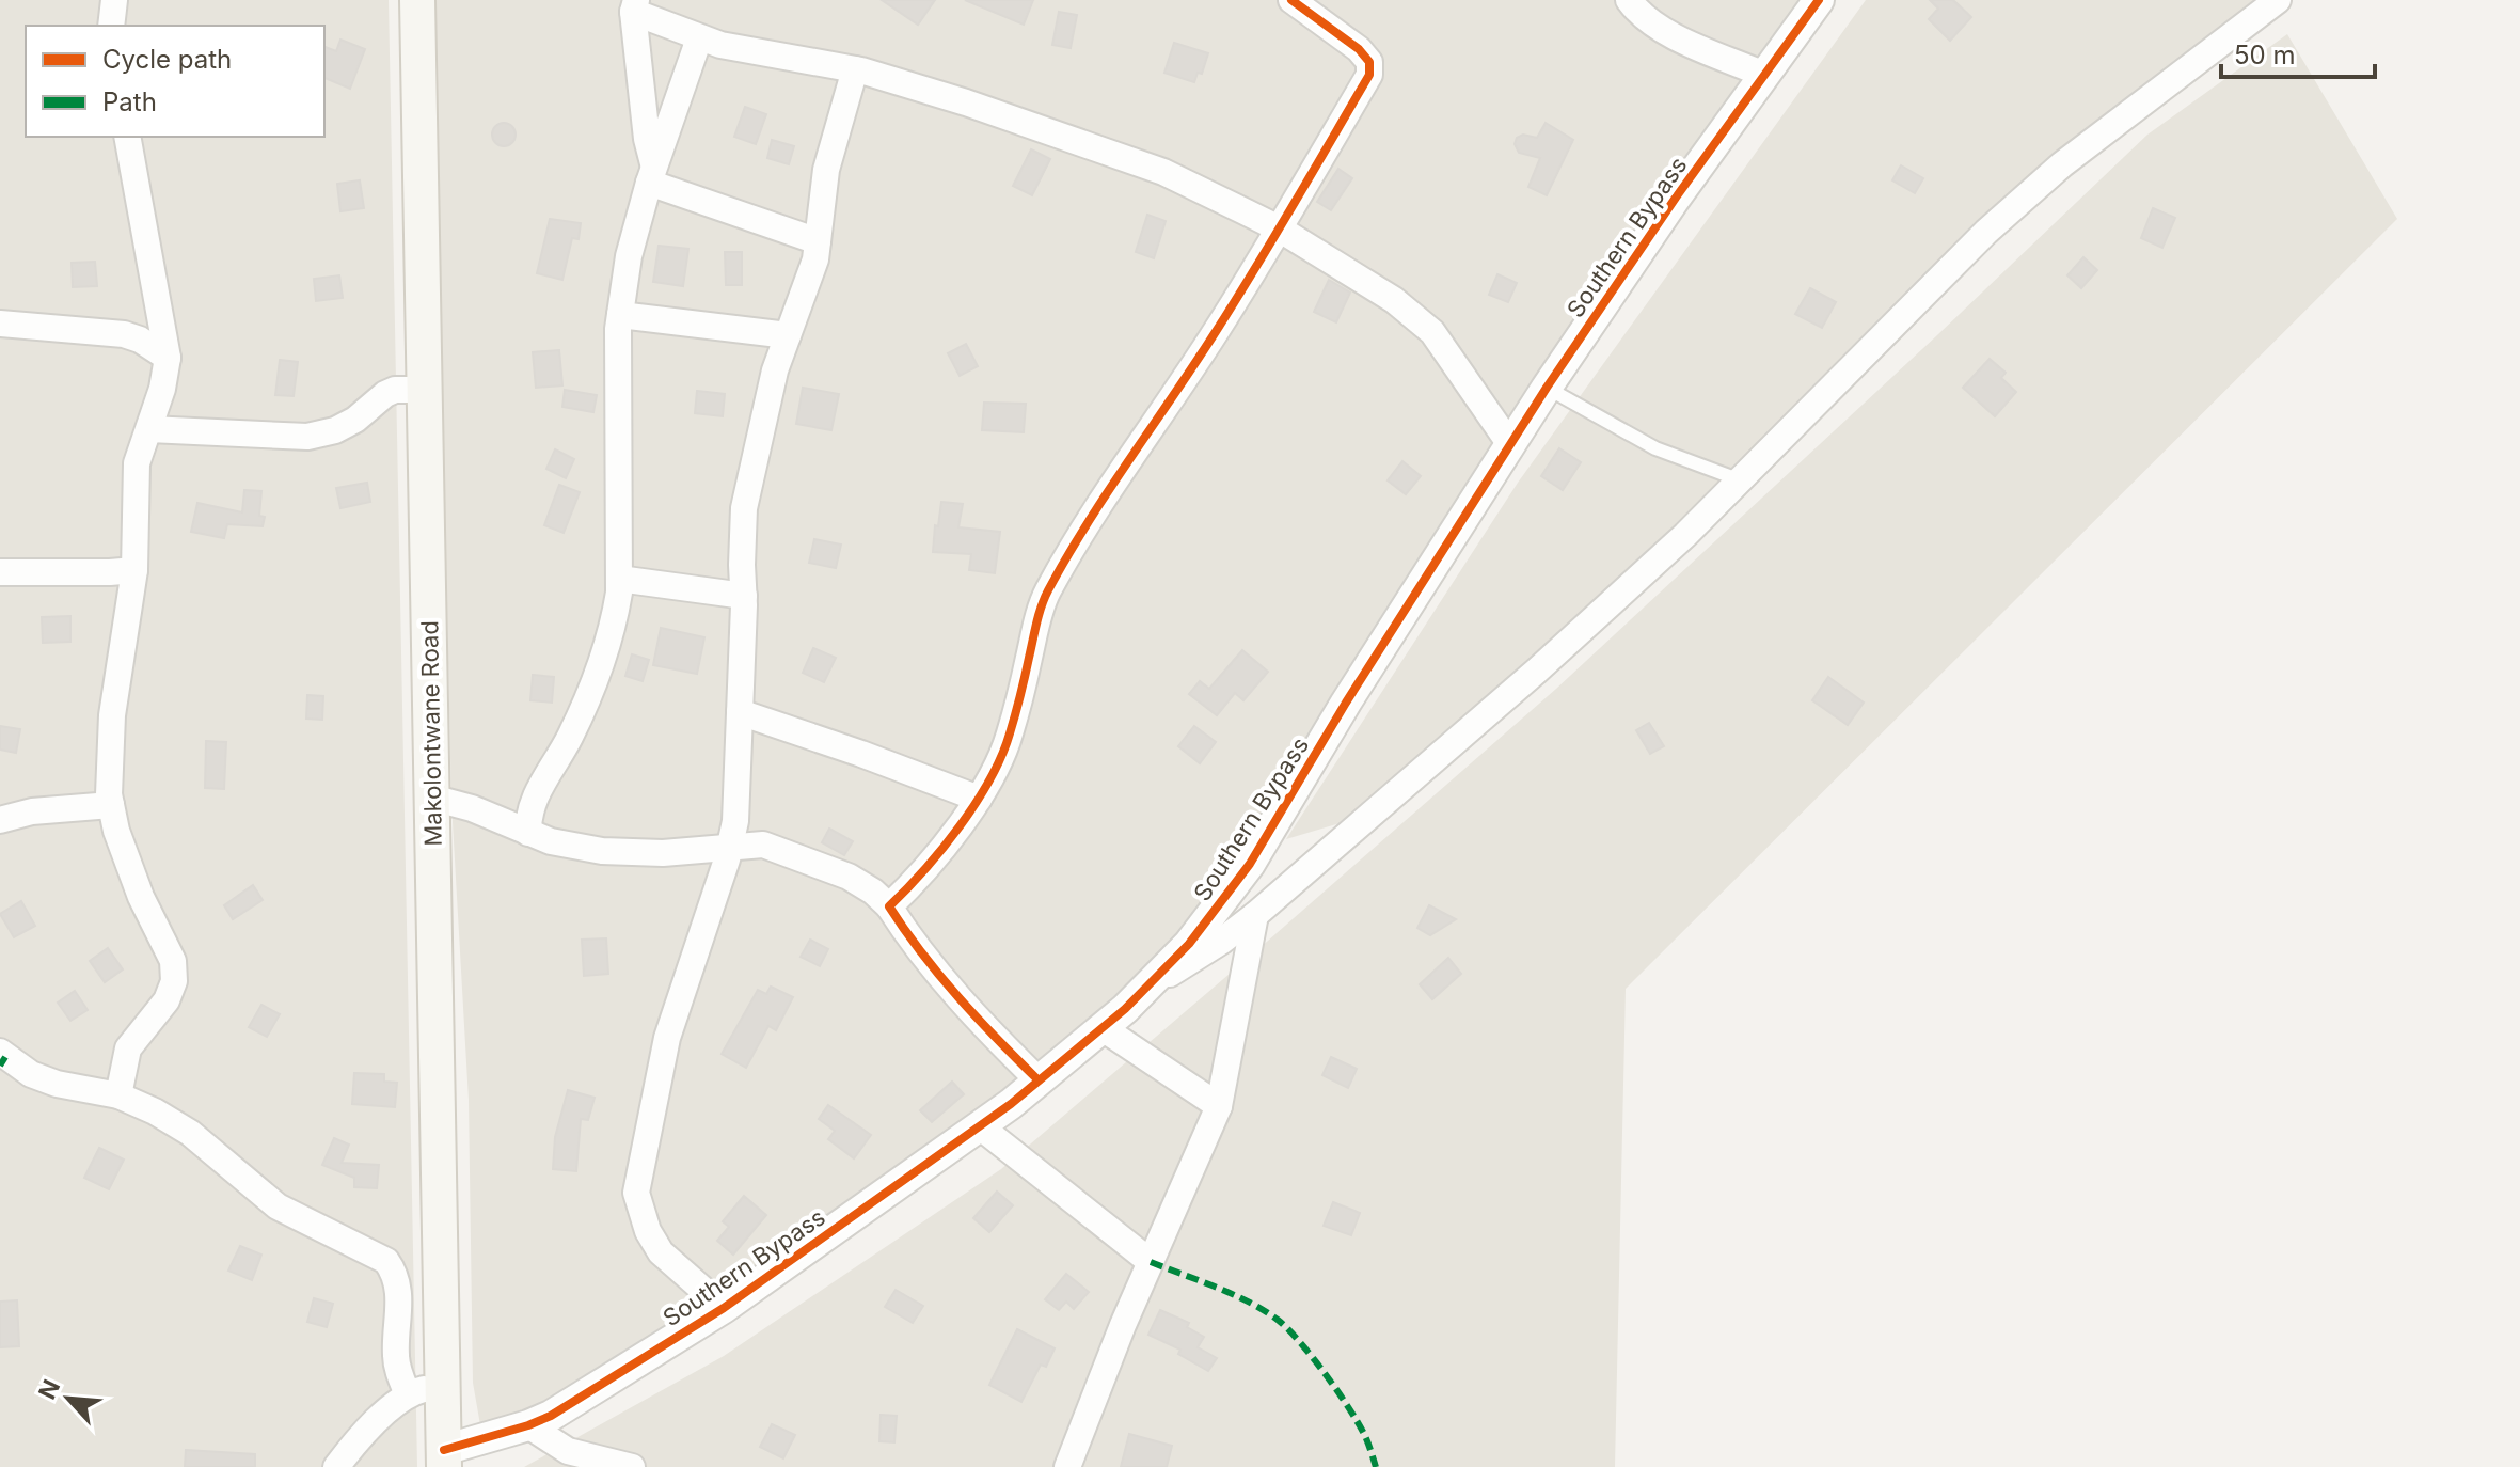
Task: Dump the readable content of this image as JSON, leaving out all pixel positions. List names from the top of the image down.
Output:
{
  "streets": {
    "main road": ["Makolontwane Road"],
    "street": ["Southern Bypass"]
  },
  "crossings": [
    ["Southern Bypass", "Makolontwane Road"]
  ],
  "legend": ["Cycle path", "Path"],
  "scale_bar": "50 m",
  "north": "top left"
}
